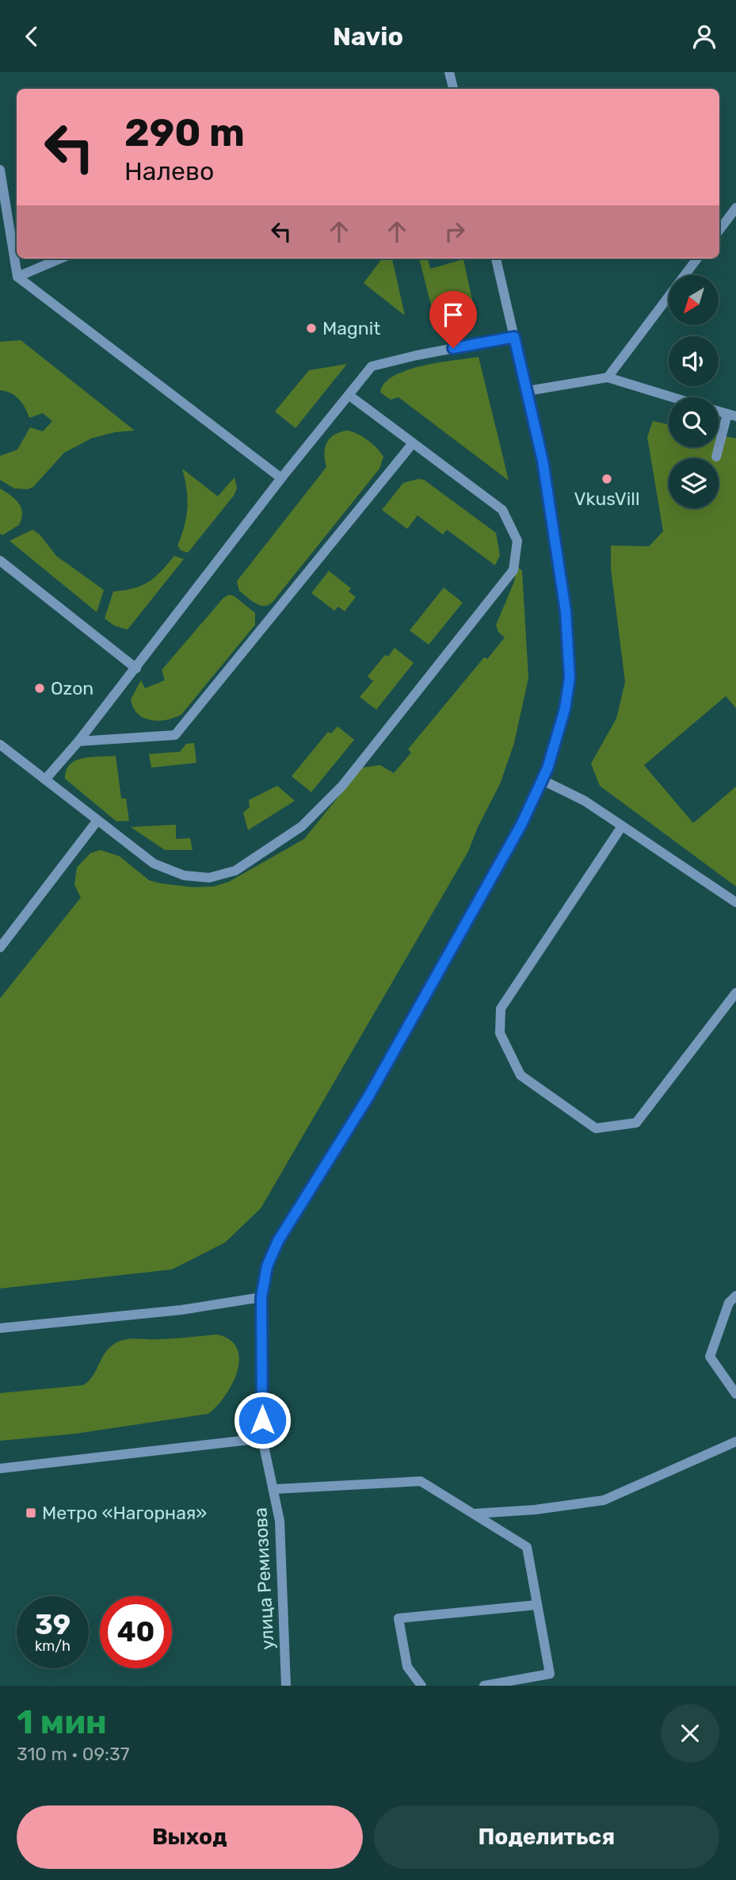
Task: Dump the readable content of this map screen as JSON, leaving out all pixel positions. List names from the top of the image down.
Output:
{
  "streets": {
    "street": ["улица Ремизова"]
  },
  "places": {
    "other": ["Magnit", "VkusVill", "Ozon"],
    "transit": ["Метро «Нагорная»"]
  },
  "north": "bottom left",
  "page": {
    "header": "Navio",
    "turn": ["290 m", "Налево"],
    "speed": "39 km/h",
    "limit": "40",
    "heading": ["1 мин", "310 m · 09:37"],
    "buttons": ["Выход", "Поделиться"]
  }
}
